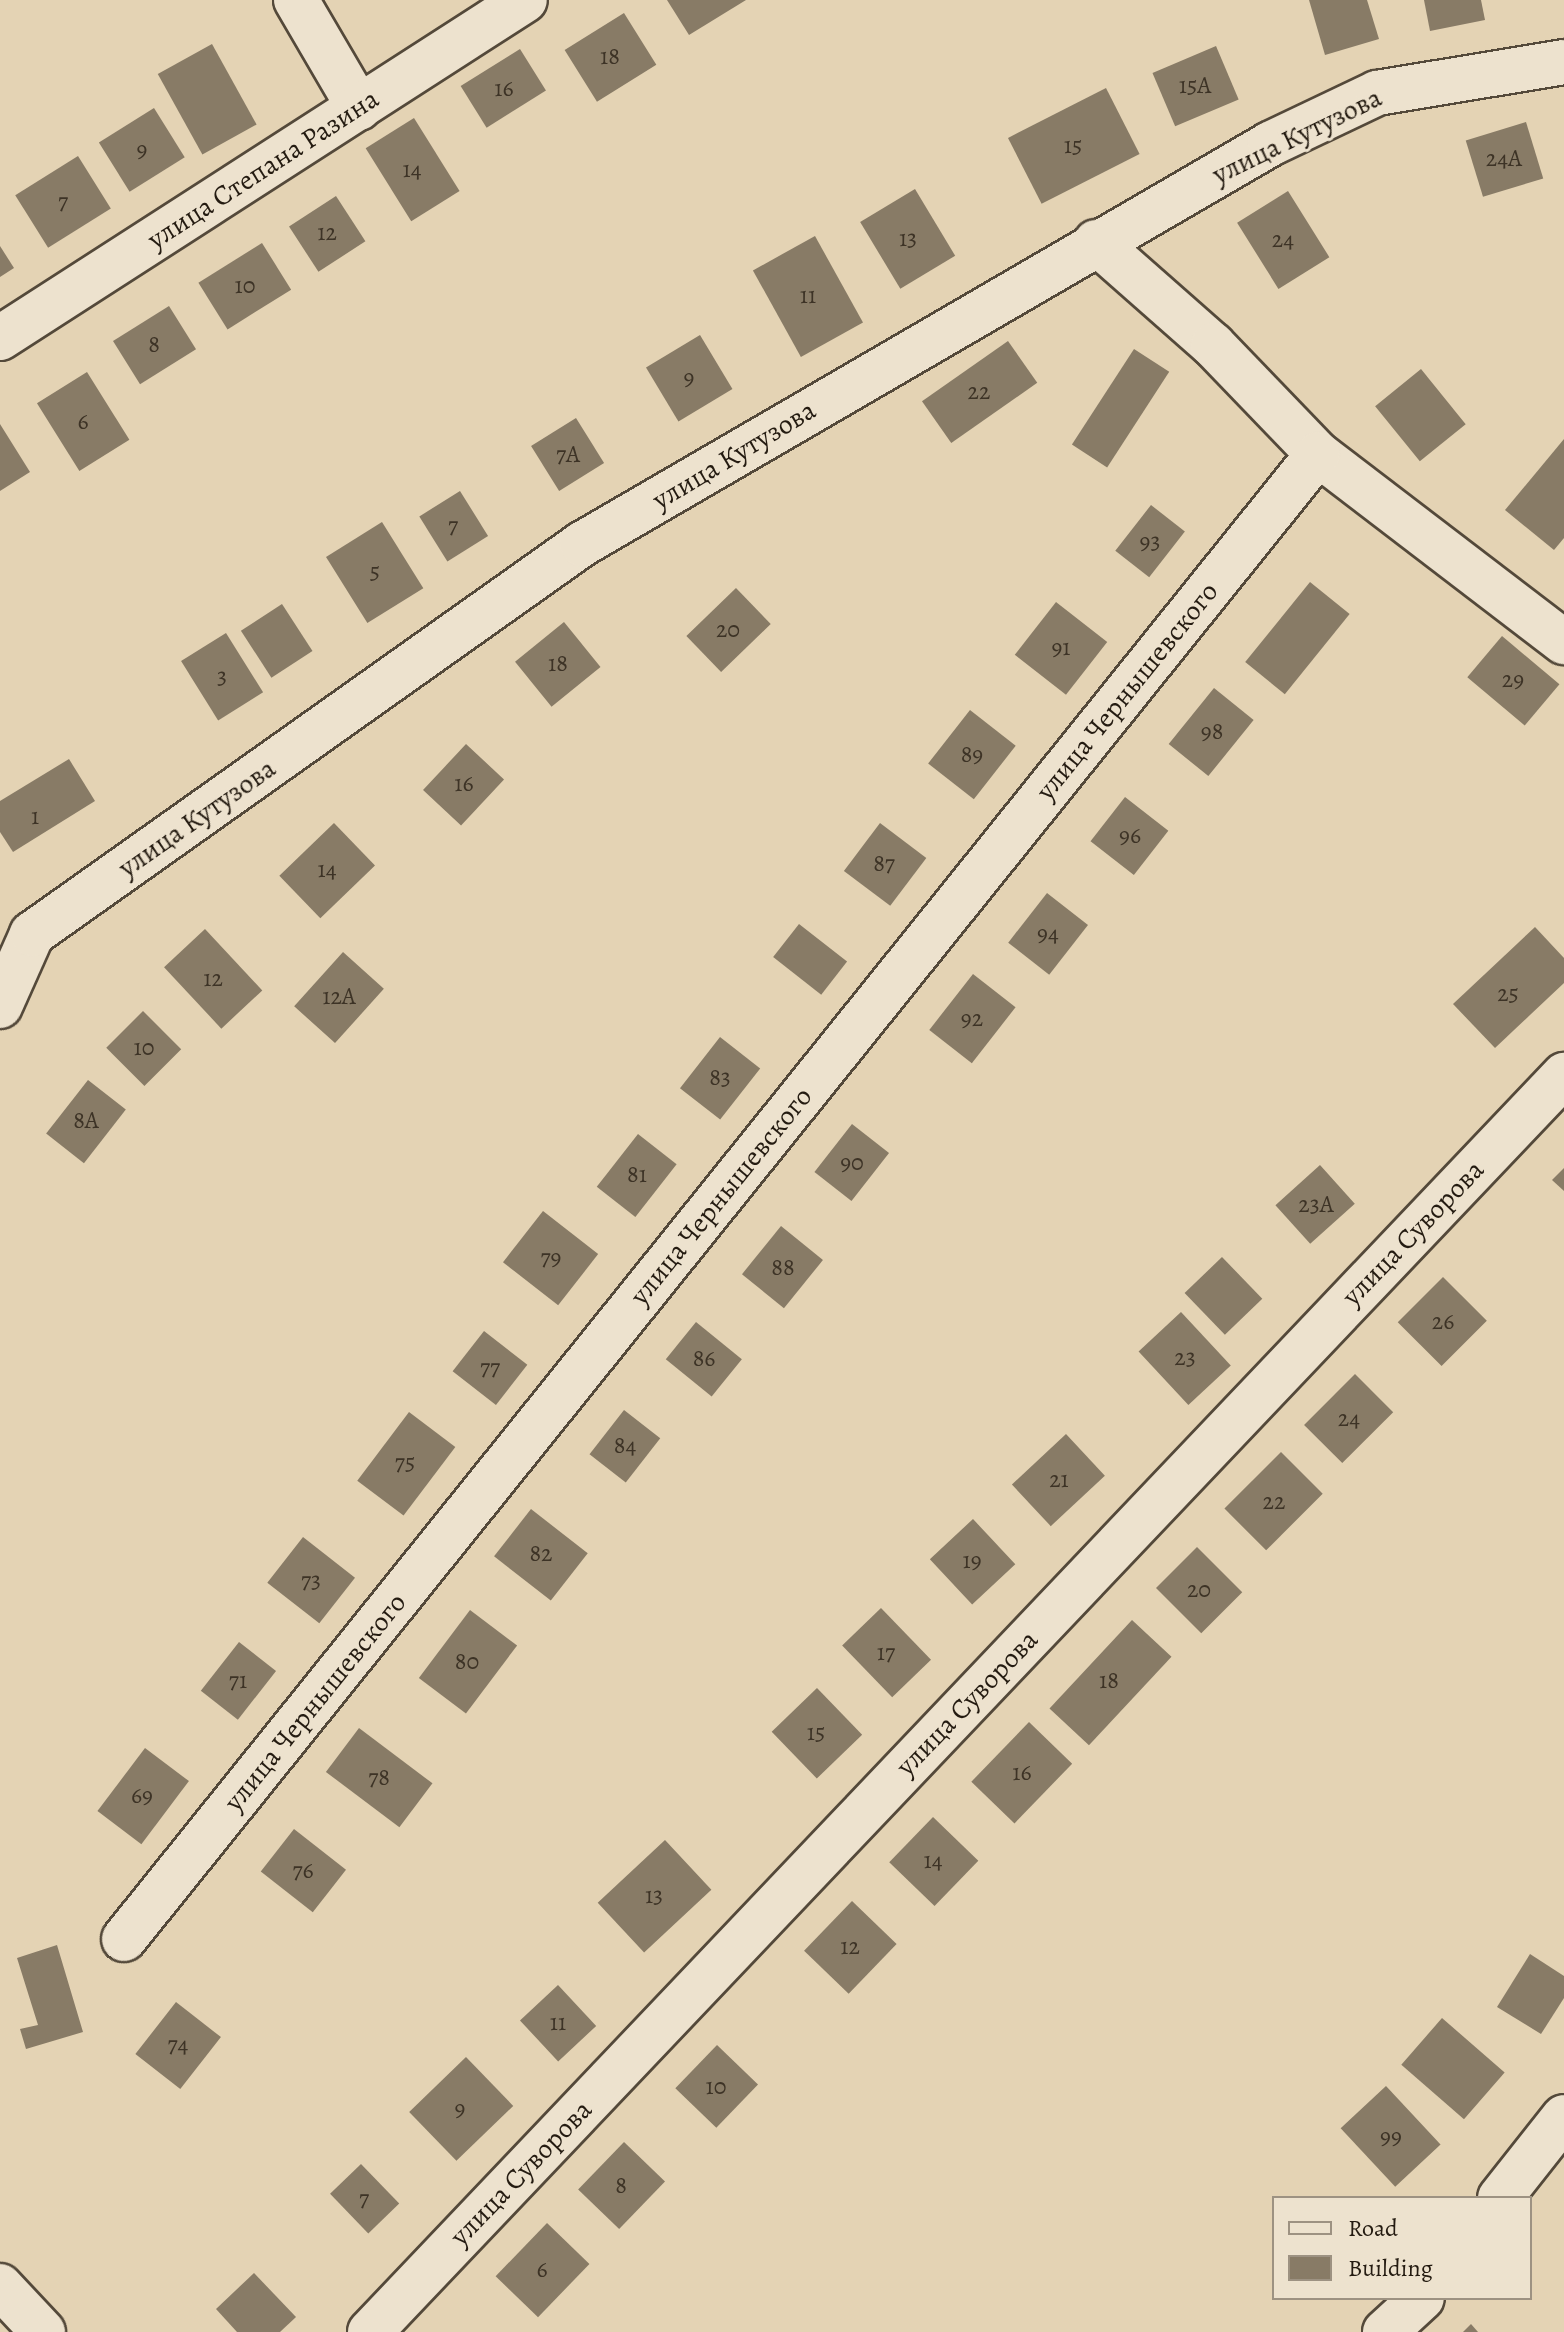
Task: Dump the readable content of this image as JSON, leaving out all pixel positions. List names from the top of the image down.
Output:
{
  "streets": {
    "street": [
      "улица Кутузова",
      "улица Степана Разина",
      "улица Чернышевского",
      "улица Суворова"
    ]
  },
  "house_numbers": [
    "18",
    "15А",
    "16",
    "15",
    "9",
    "24А",
    "14",
    "7",
    "12",
    "13",
    "24",
    "10",
    "11",
    "8",
    "9",
    "22",
    "6",
    "7А",
    "7",
    "93",
    "5",
    "20",
    "91",
    "18",
    "3",
    "29",
    "98",
    "89",
    "16",
    "1",
    "96",
    "87",
    "14",
    "94",
    "12",
    "25",
    "12А",
    "92",
    "10",
    "83",
    "8А",
    "90",
    "81",
    "23А",
    "79",
    "88",
    "26",
    "23",
    "86",
    "77",
    "24",
    "84",
    "75",
    "21",
    "22",
    "82",
    "19",
    "73",
    "20",
    "17",
    "80",
    "71",
    "18",
    "15",
    "16",
    "78",
    "69",
    "14",
    "76",
    "13",
    "12",
    "11",
    "74",
    "10",
    "9",
    "99",
    "8",
    "7",
    "6"
  ],
  "legend": ["Road", "Building"]
}
